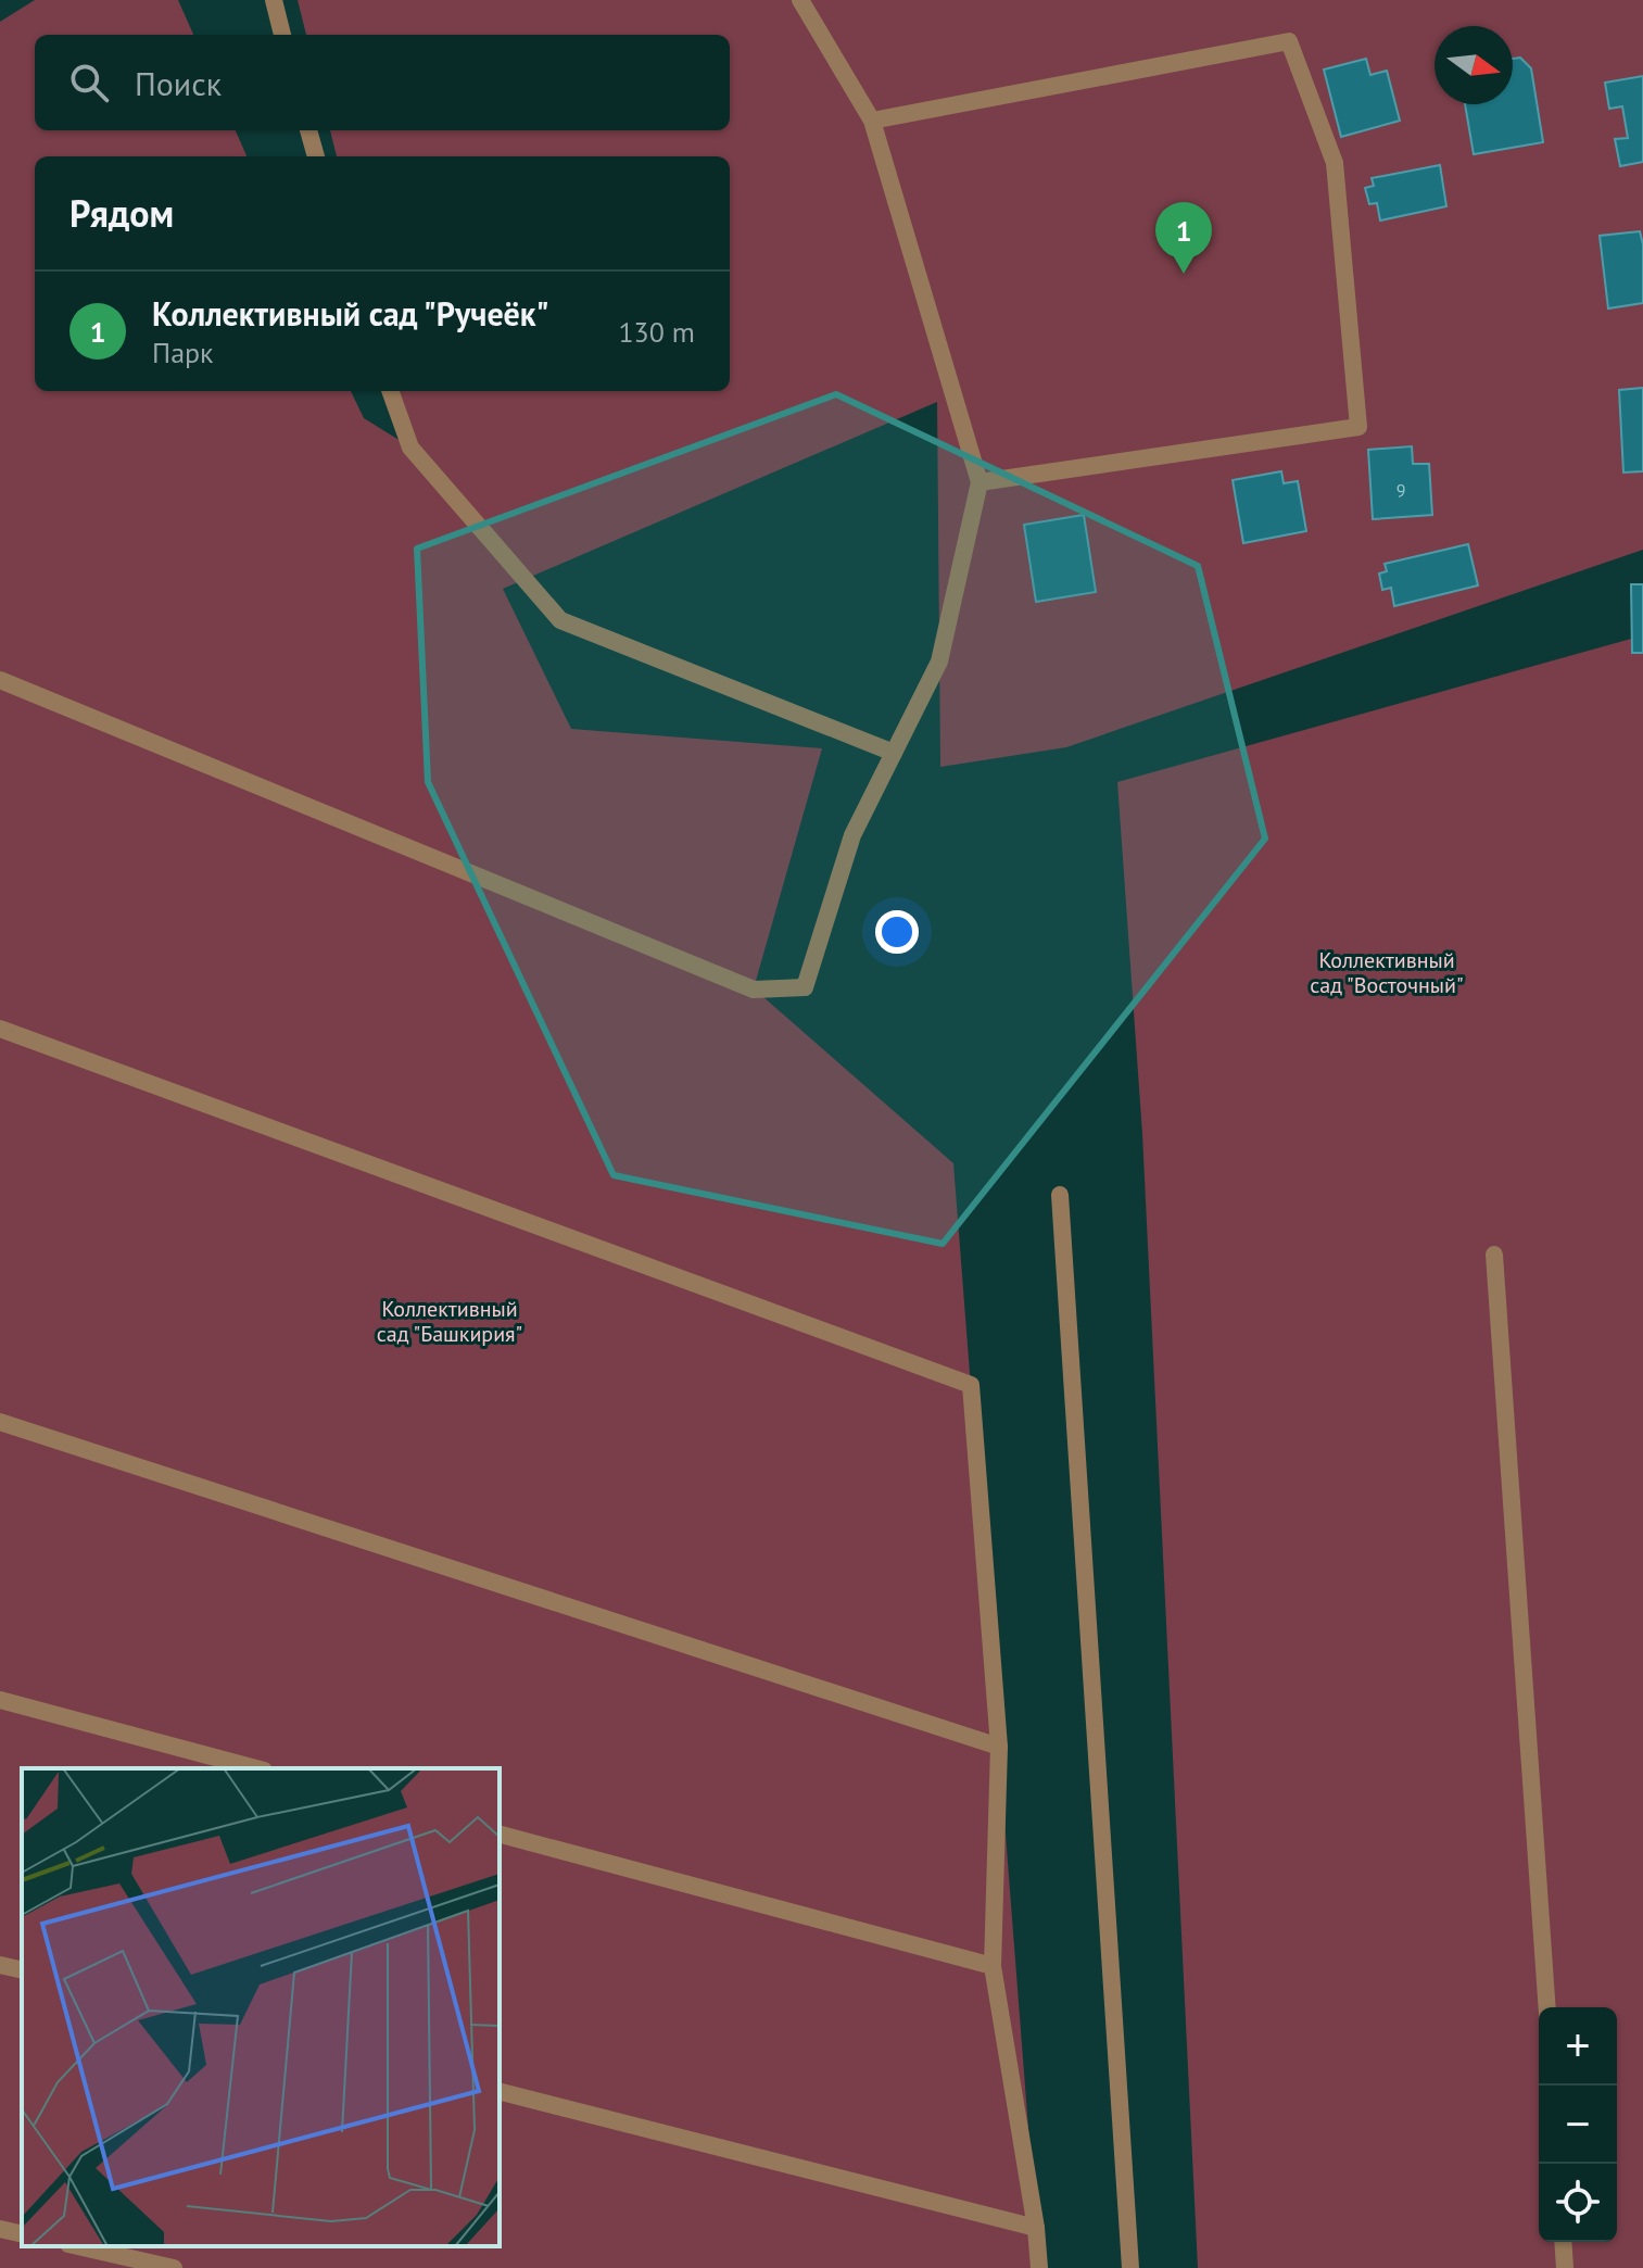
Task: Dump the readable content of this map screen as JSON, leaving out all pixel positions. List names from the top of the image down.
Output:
{
  "parks": ["Коллективный сад \"Восточный\"", "Коллективный сад \"Башкирия\""],
  "house_numbers": ["9"],
  "north": "right",
  "page": {
    "search": "Поиск",
    "heading": "Рядом",
    "pins": "1",
    "list": [
      {
        "mark": "1",
        "name": "Коллективный сад \"Ручеёк\"",
        "note": "Парк",
        "value": "130 m"
      }
    ],
    "map_buttons": ["+", "−"]
  }
}
